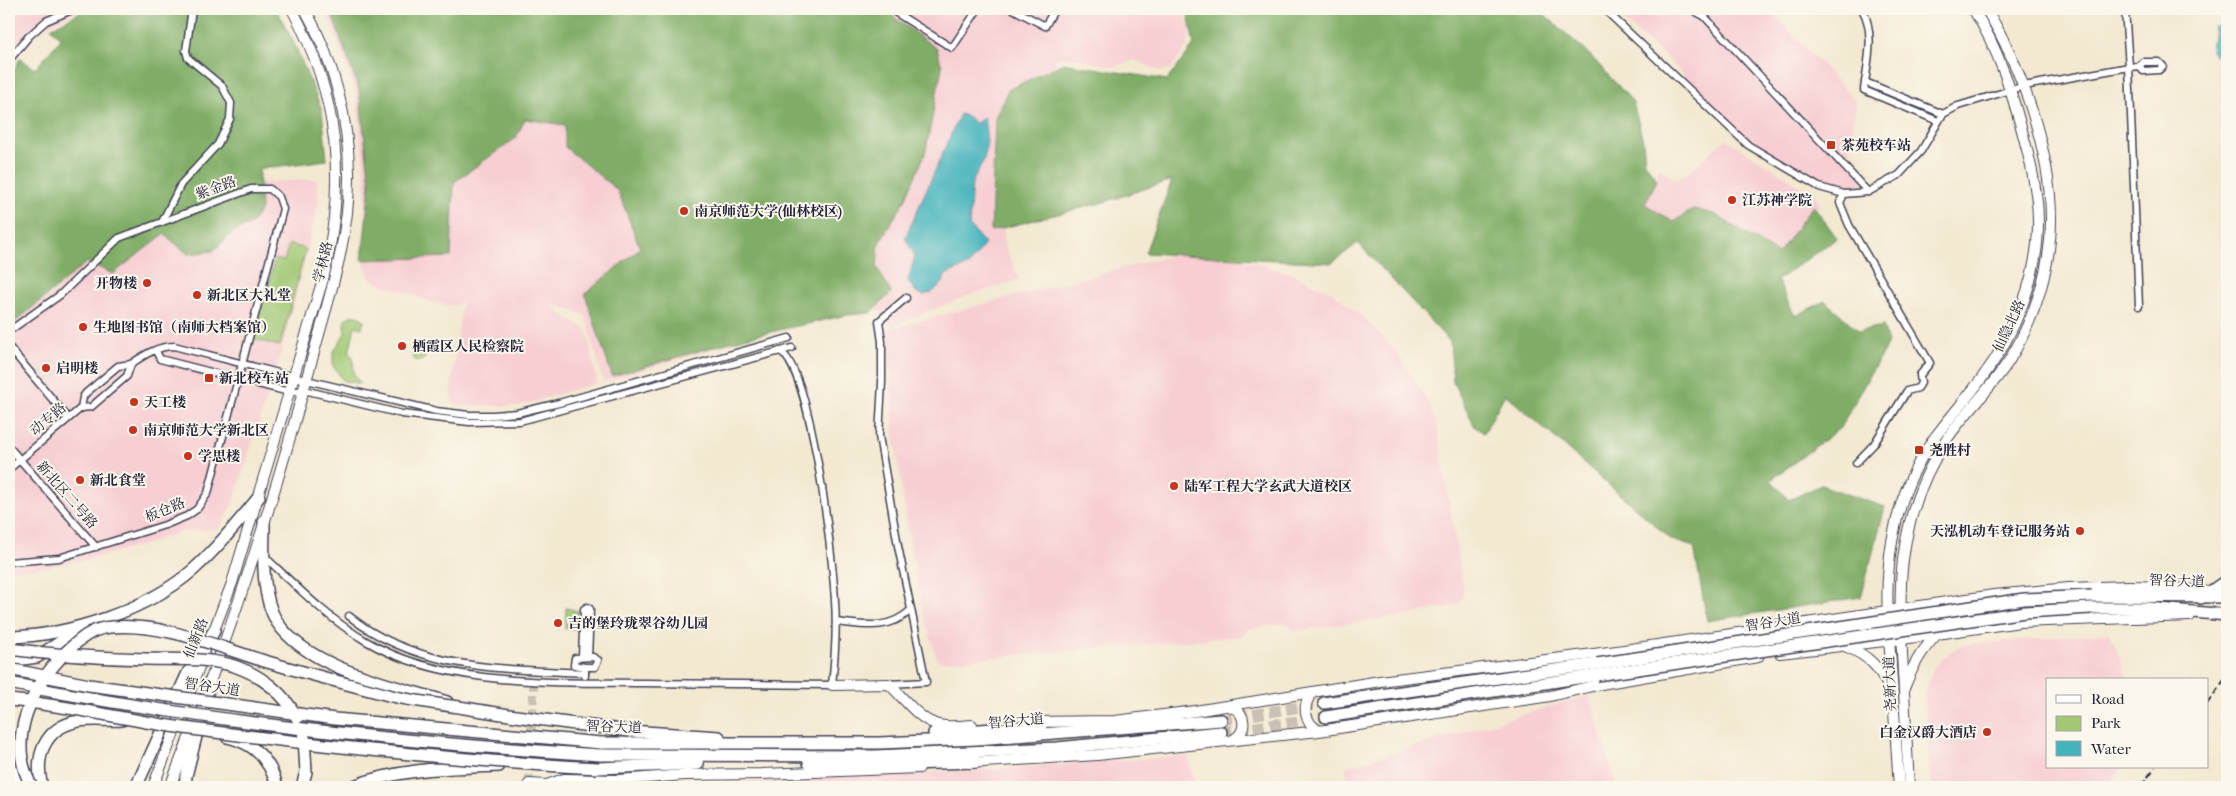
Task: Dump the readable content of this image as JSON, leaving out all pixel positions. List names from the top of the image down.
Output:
{
  "streets": {
    "highway": ["智谷大道"],
    "main road": [
      "学林路",
      "仙隐北路",
      "仙新路",
      "尧新大道"
    ],
    "street": [
      "紫金路",
      "动专路",
      "新北区二号路",
      "板仓路"
    ]
  },
  "crossings": [
    ["紫金路", "板仓路"],
    ["学林路", "仙新路"],
    ["仙隐北路", "尧新大道"],
    ["动专路", "新北区二号路"],
    ["新北区二号路", "板仓路"]
  ],
  "places": {
    "transit": ["茶苑校车站", "新北校车站", "尧胜村"],
    "other": [
      "江苏神学院",
      "南京师范大学(仙林校区)",
      "开物楼",
      "新北区大礼堂",
      "生地图书馆（南师大档案馆）",
      "栖霞区人民检察院",
      "启明楼",
      "天工楼",
      "南京师范大学新北区",
      "学思楼",
      "新北食堂",
      "陆军工程大学玄武大道校区",
      "天泓机动车登记服务站",
      "吉的堡玲珑翠谷幼儿园",
      "白金汉爵大酒店"
    ]
  },
  "legend": ["Road", "Park", "Water"]
}
